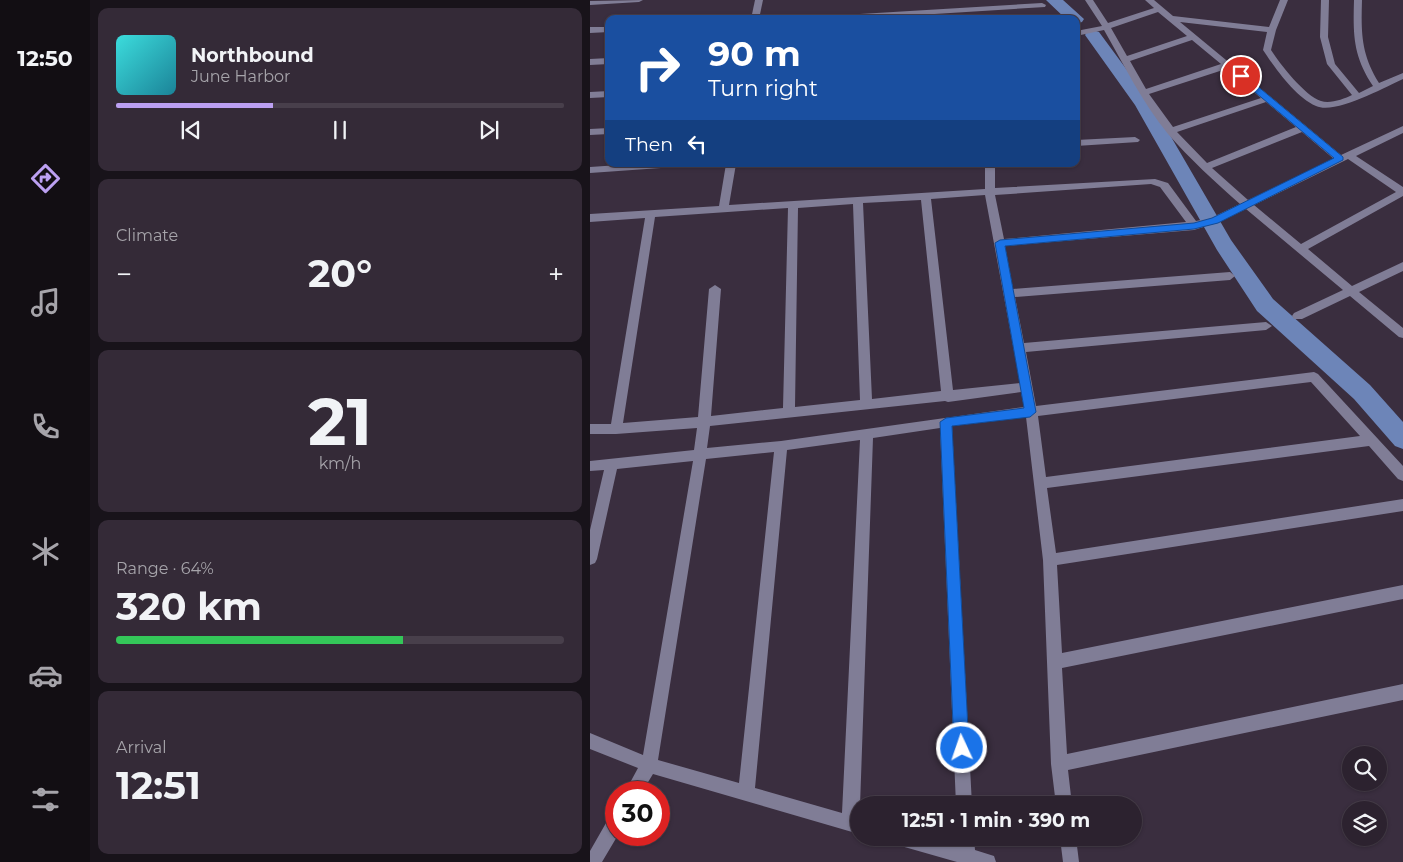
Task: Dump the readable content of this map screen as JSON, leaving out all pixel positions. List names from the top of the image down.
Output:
{
  "page": {
    "tabs": "12:50",
    "turn": ["90 m", "Turn right"],
    "song": ["Northbound", "June Harbor"],
    "then": "Then",
    "tile": [
      "Climate",
      ["21", "km/h"],
      ["Range · 64%", "320 km"],
      ["Arrival", "12:51"]
    ],
    "heat": ["−", "20°", "+"],
    "limit": "30",
    "trip": "12:51 · 1 min · 390 m"
  }
}
